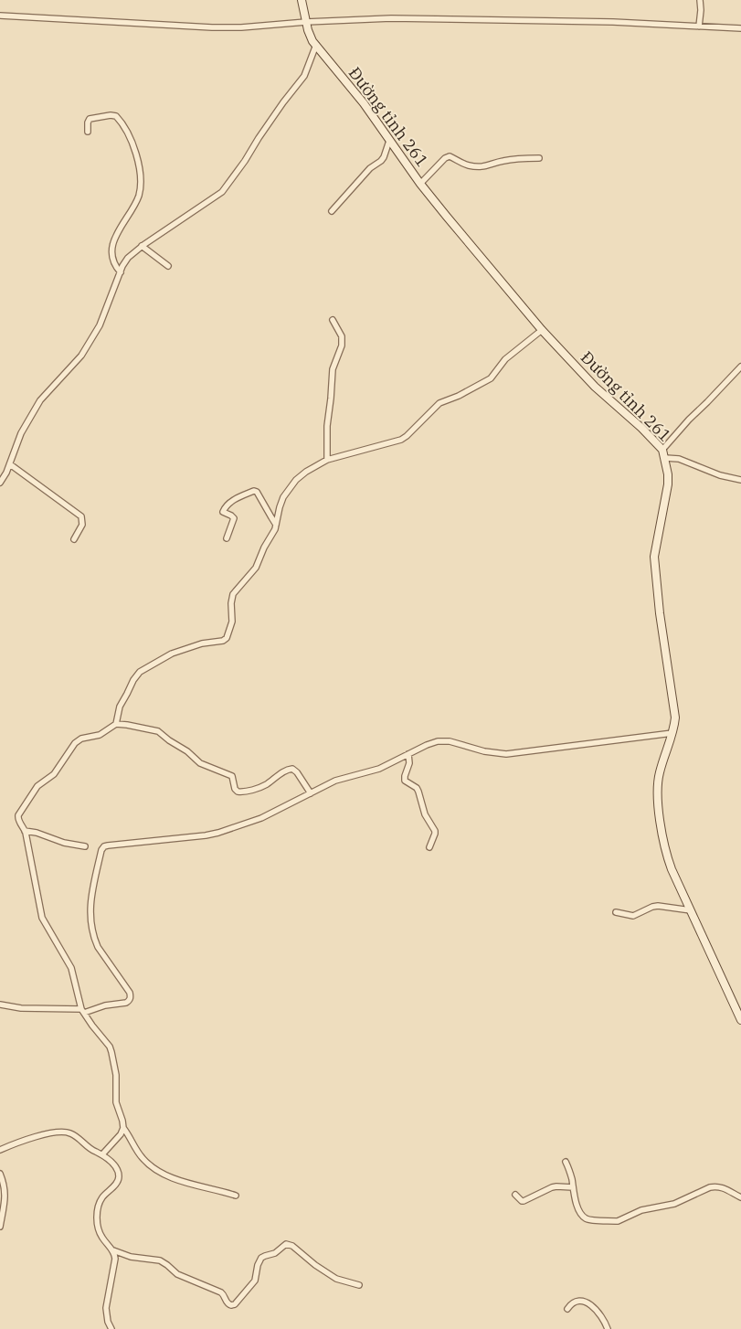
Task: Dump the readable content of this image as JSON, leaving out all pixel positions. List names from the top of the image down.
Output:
{
  "streets": {
    "main road": ["Đường tỉnh 261"]
  }
}
